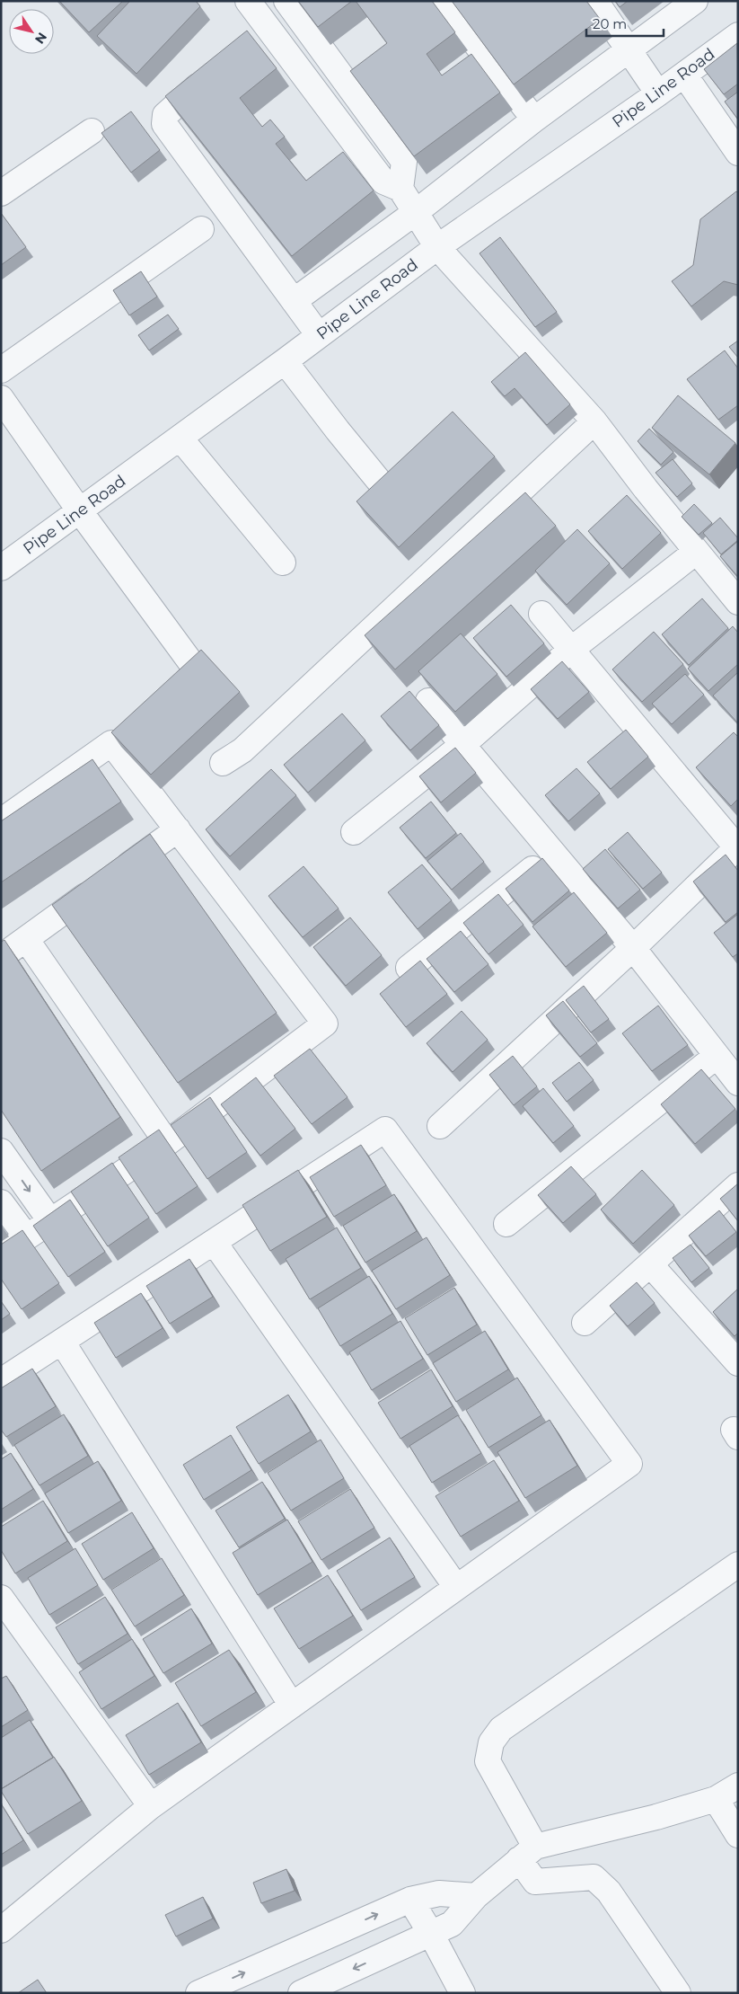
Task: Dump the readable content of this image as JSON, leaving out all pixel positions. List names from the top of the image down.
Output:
{
  "streets": {
    "street": ["Pipe Line Road"]
  },
  "scale_bar": "20 m",
  "north": "bottom right"
}
